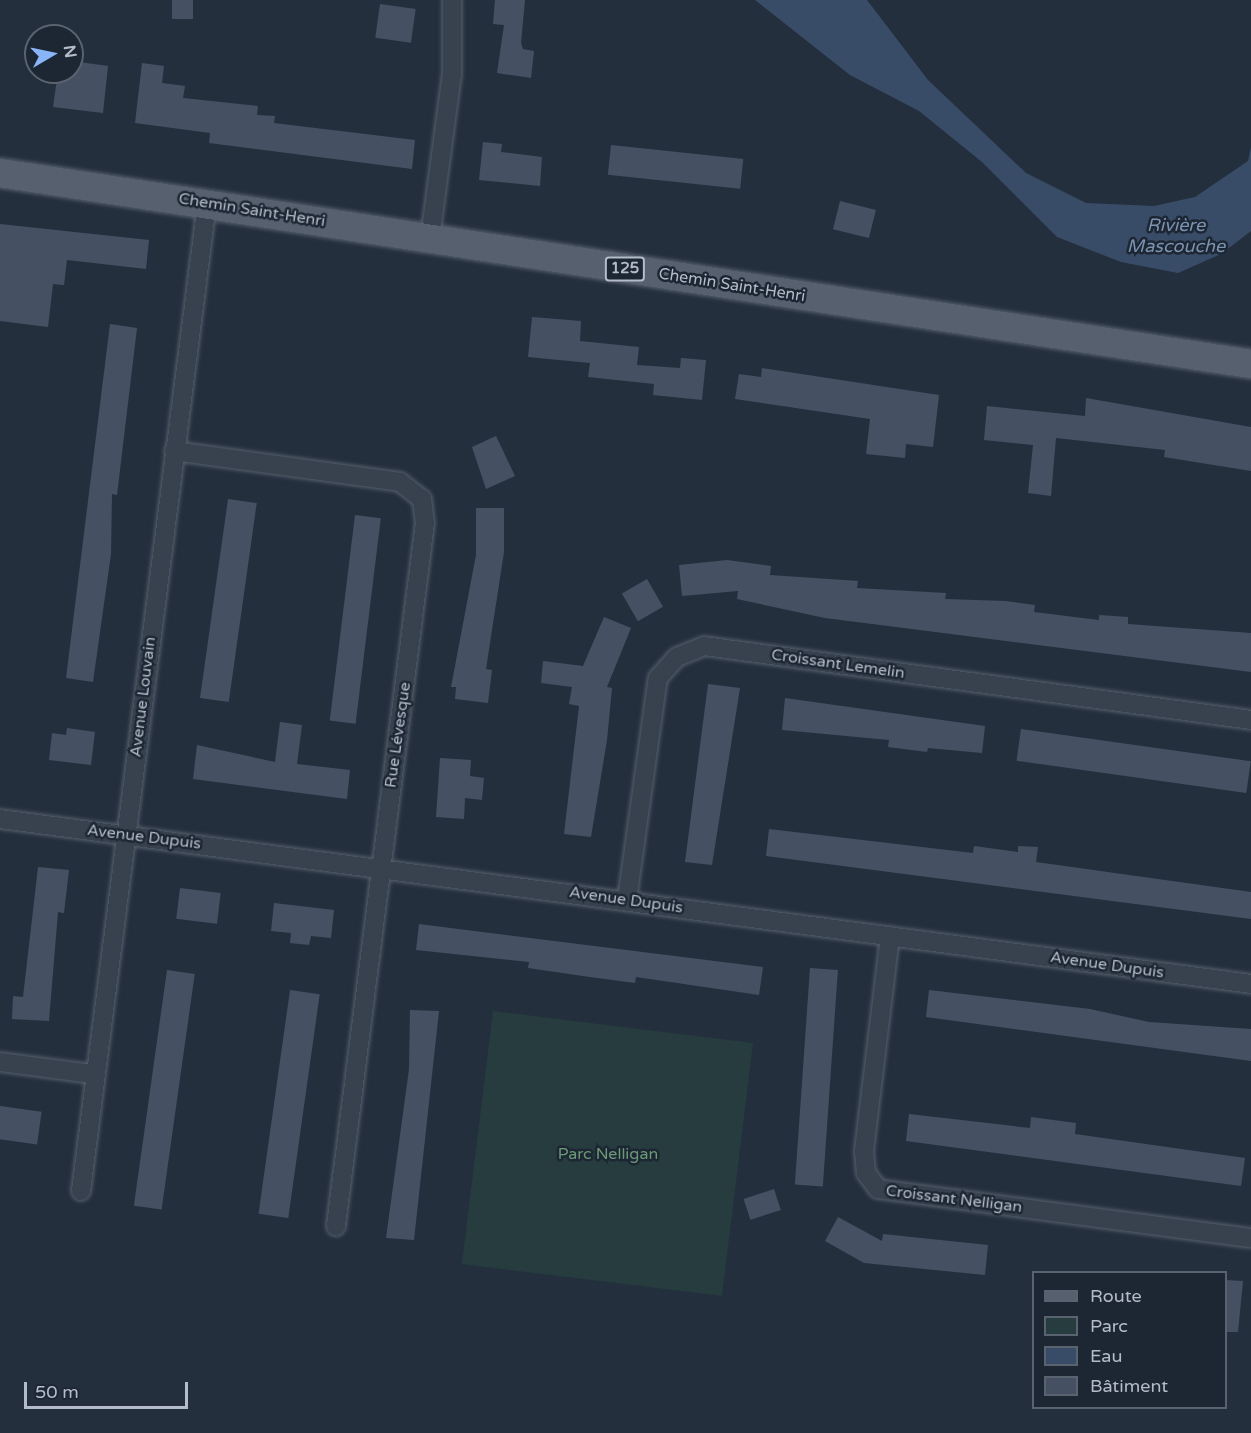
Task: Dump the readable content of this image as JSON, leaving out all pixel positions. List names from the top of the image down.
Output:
{
  "streets": {
    "main road": ["Chemin Saint-Henri", "125"],
    "street": [
      "Croissant Lemelin",
      "Avenue Louvain",
      "Rue Lévesque",
      "Avenue Dupuis",
      "Croissant Nelligan"
    ]
  },
  "crossings": [
    ["Chemin Saint-Henri", "Avenue Louvain"],
    ["Croissant Lemelin", "Avenue Dupuis"],
    ["Avenue Louvain", "Rue Lévesque"],
    ["Avenue Louvain", "Avenue Dupuis"],
    ["Rue Lévesque", "Avenue Dupuis"],
    ["Avenue Dupuis", "Croissant Nelligan"]
  ],
  "water": ["Rivière Mascouche"],
  "parks": ["Parc Nelligan"],
  "legend": [
    "Route",
    "Parc",
    "Eau",
    "Bâtiment"
  ],
  "scale_bar": "50 m",
  "north": "right"
}
